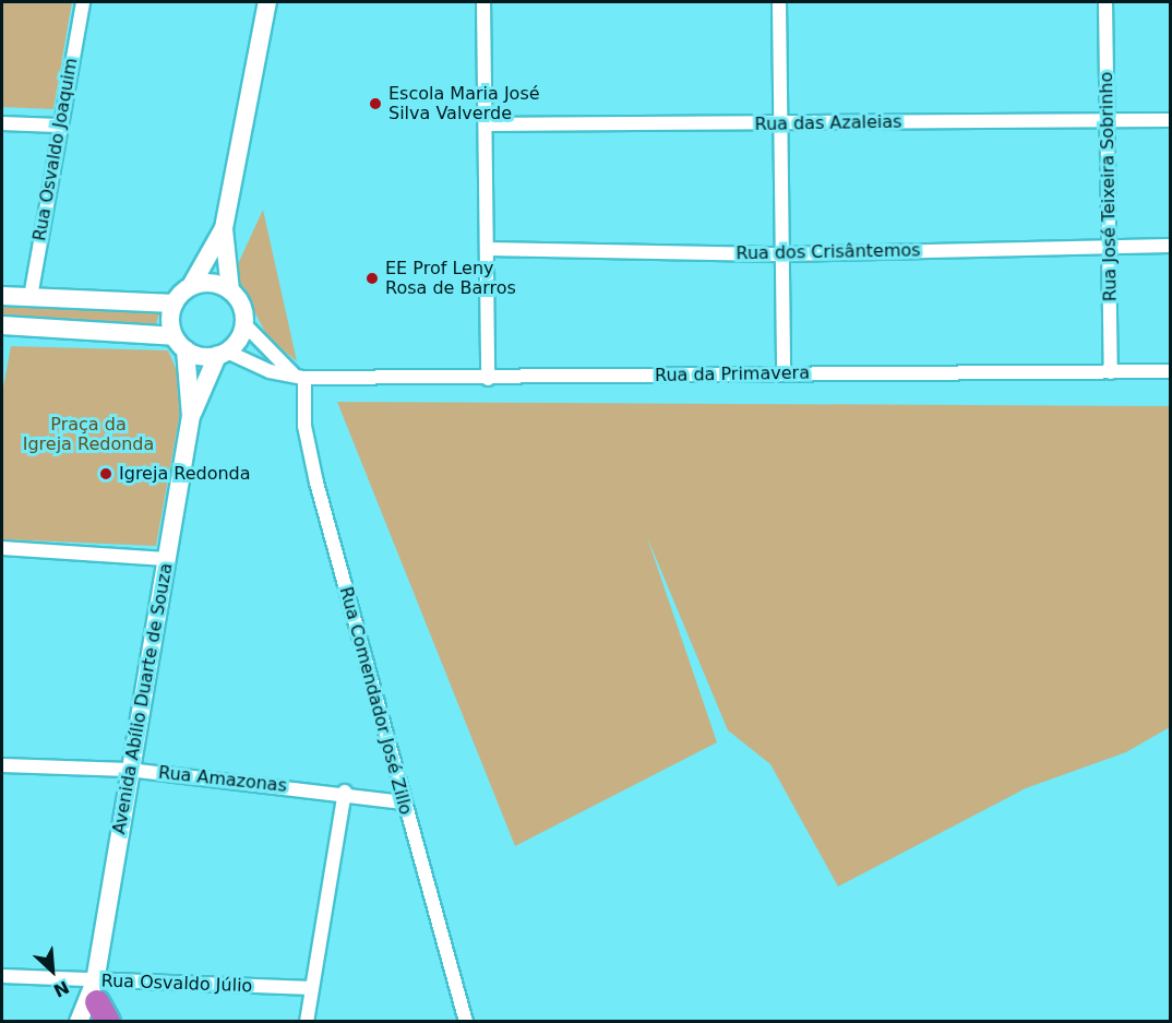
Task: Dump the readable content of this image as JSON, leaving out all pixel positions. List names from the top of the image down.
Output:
{
  "streets": {
    "main road": ["Avenida Abílio Duarte de Souza"],
    "street": [
      "Rua das Azaleias",
      "Rua Osvaldo Joaquim",
      "Rua José Teixeira Sobrinho",
      "Rua dos Crisântemos",
      "Rua da Primavera",
      "Rua Comendador José Zillo",
      "Rua Amazonas",
      "Rua Osvaldo Júlio"
    ]
  },
  "crossings": [
    ["Rua das Azaleias", "Rua José Teixeira Sobrinho"],
    ["Rua José Teixeira Sobrinho", "Rua dos Crisântemos"],
    ["Rua José Teixeira Sobrinho", "Rua da Primavera"],
    ["Rua da Primavera", "Avenida Abílio Duarte de Souza"],
    ["Rua da Primavera", "Rua Comendador José Zillo"],
    ["Avenida Abílio Duarte de Souza", "Rua Amazonas"],
    ["Avenida Abílio Duarte de Souza", "Rua Osvaldo Júlio"],
    ["Rua Comendador José Zillo", "Rua Amazonas"]
  ],
  "parks": ["Praça da Igreja Redonda"],
  "places": ["Escola Maria José Silva Valverde", "EE Prof Leny Rosa de Barros", "Igreja Redonda"],
  "north": "bottom right"
}
